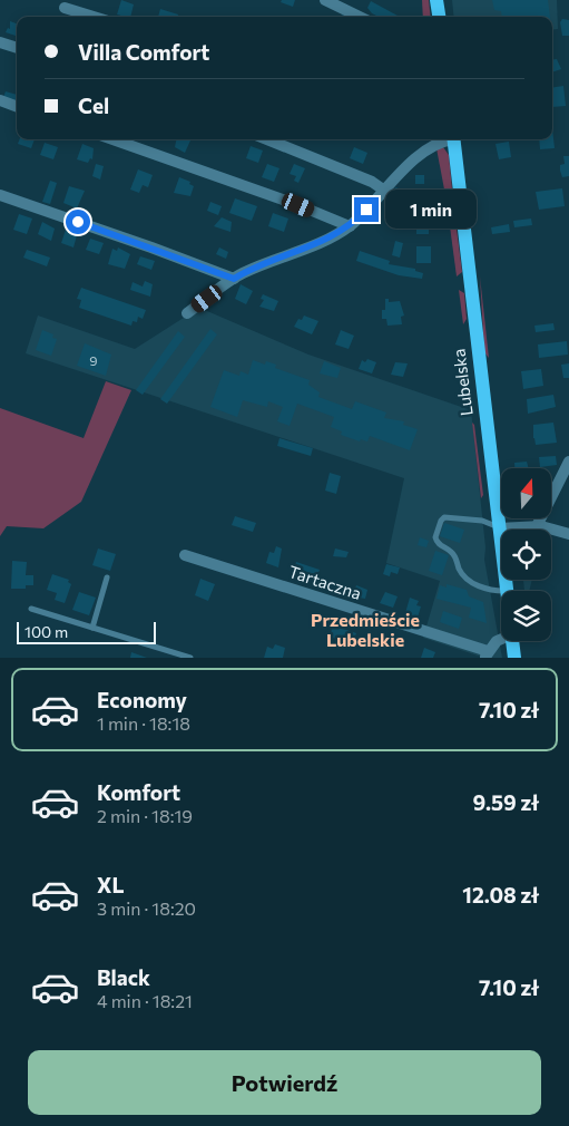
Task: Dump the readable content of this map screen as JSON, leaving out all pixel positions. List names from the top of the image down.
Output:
{
  "streets": {
    "main road": ["Lubelska"],
    "street": ["Tartaczna"]
  },
  "districts": ["Przedmieście Lubelskie"],
  "house_numbers": ["9"],
  "scale_bar": "100 m",
  "north": "top",
  "page": {
    "banner": ["Villa Comfort", "Cel"],
    "bubble": "1 min",
    "scale": "100 m",
    "list": [
      {
        "name": "Economy",
        "note": "1 min · 18:18",
        "value": "7.10 zł"
      },
      {
        "name": "Komfort",
        "note": "2 min · 18:19",
        "value": "9.59 zł"
      },
      {
        "name": "XL",
        "note": "3 min · 18:20",
        "value": "12.08 zł"
      },
      {
        "name": "Black",
        "note": "4 min · 18:21",
        "value": "7.10 zł"
      }
    ],
    "buttons": "Potwierdź"
  }
}
